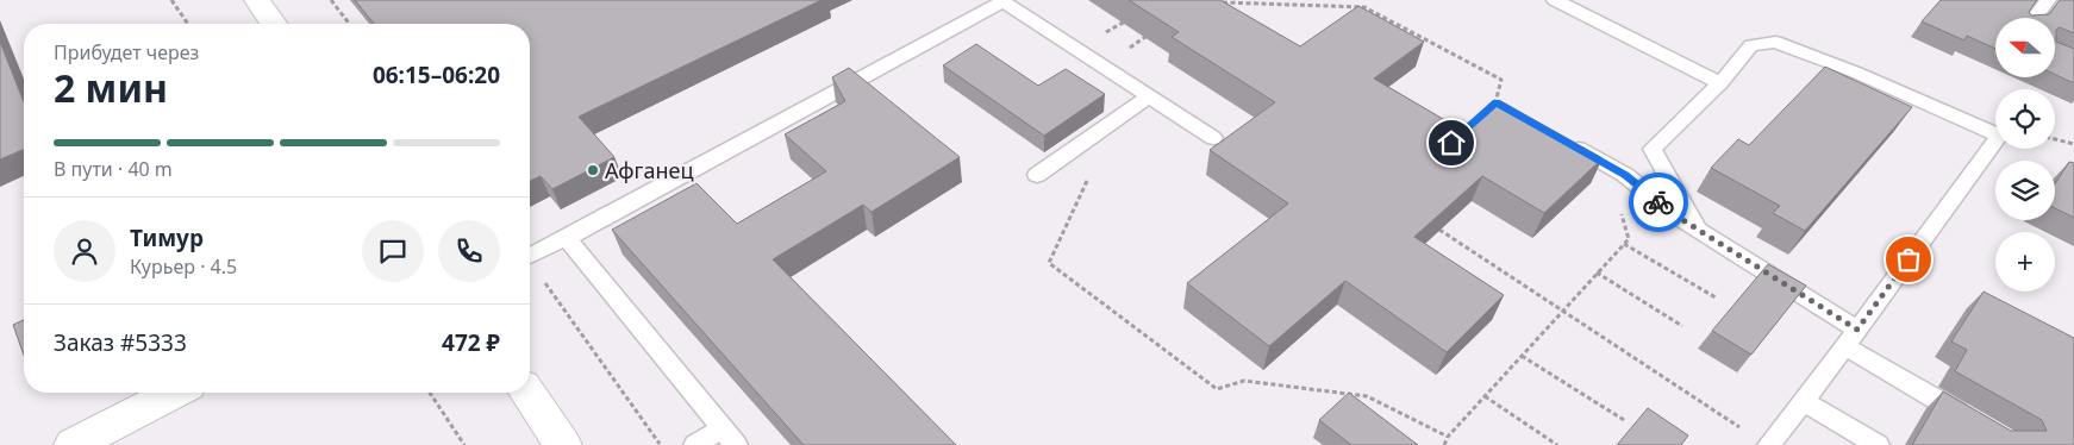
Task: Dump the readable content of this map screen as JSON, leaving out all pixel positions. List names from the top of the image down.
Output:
{
  "places": ["Афганец"],
  "north": "left",
  "page": {
    "map_buttons": "+",
    "heading": ["2 мин", "Прибудет через", "06:15–06:20"],
    "panel": [
      "Тимур",
      "Курьер · 4.5",
      "Заказ #5333",
      "472 ₽"
    ],
    "bar": "В пути · 40 m"
  }
}
